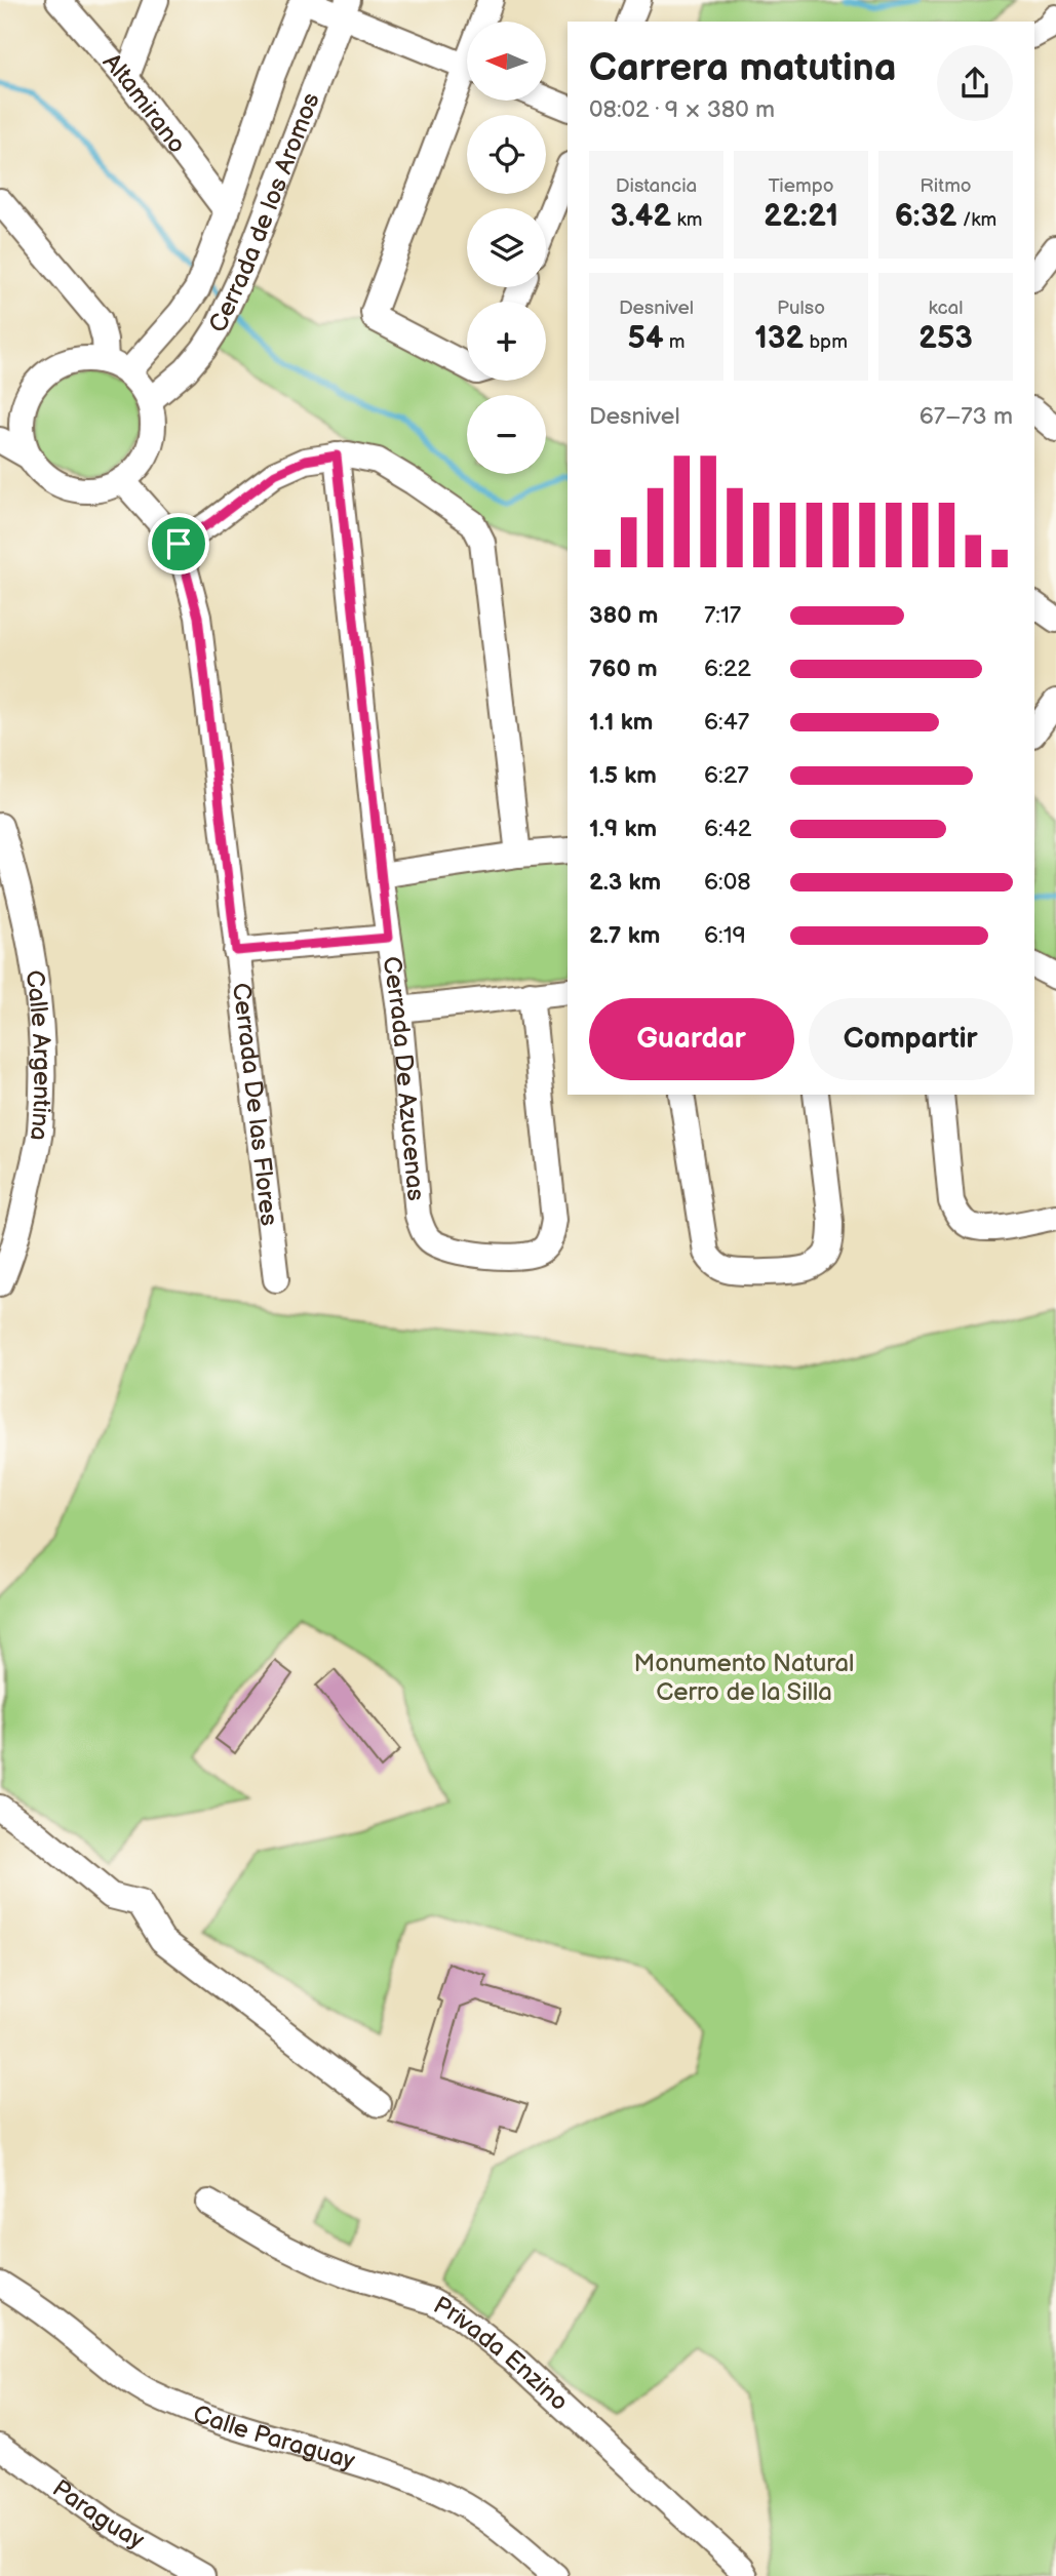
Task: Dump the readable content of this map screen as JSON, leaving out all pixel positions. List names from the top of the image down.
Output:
{
  "streets": {
    "street": [
      "Altamirano",
      "Cerrada de los Aromos",
      "Calle Argentina",
      "Cerrada De Azucenas",
      "Cerrada De las Flores",
      "Privada Enzino",
      "Calle Paraguay",
      "Paraguay"
    ]
  },
  "crossings": [
    ["Altamirano", "Cerrada de los Aromos"],
    ["Cerrada de los Aromos", "Cerrada De las Flores"]
  ],
  "parks": ["Monumento Natural Cerro de la Silla"],
  "north": "left",
  "page": {
    "map_buttons": ["+", "−"],
    "heading": ["Carrera matutina", "08:02 · 9 × 380 m"],
    "stats": [
      ["Distancia", "3.42 km"],
      ["Tiempo", "22:21"],
      ["Ritmo", "6:32 /km"],
      ["Desnivel", "54 m"],
      ["Pulso", "132 bpm"],
      ["kcal", "253"]
    ],
    "chart": ["Desnivel", "67–73 m"],
    "list": [
      {
        "name": "380 m",
        "note": "7:17"
      },
      {
        "name": "760 m",
        "note": "6:22"
      },
      {
        "name": "1.1 km",
        "note": "6:47"
      },
      {
        "name": "1.5 km",
        "note": "6:27"
      },
      {
        "name": "1.9 km",
        "note": "6:42"
      },
      {
        "name": "2.3 km",
        "note": "6:08"
      },
      {
        "name": "2.7 km",
        "note": "6:19"
      }
    ],
    "buttons": ["Guardar", "Compartir"]
  }
}
